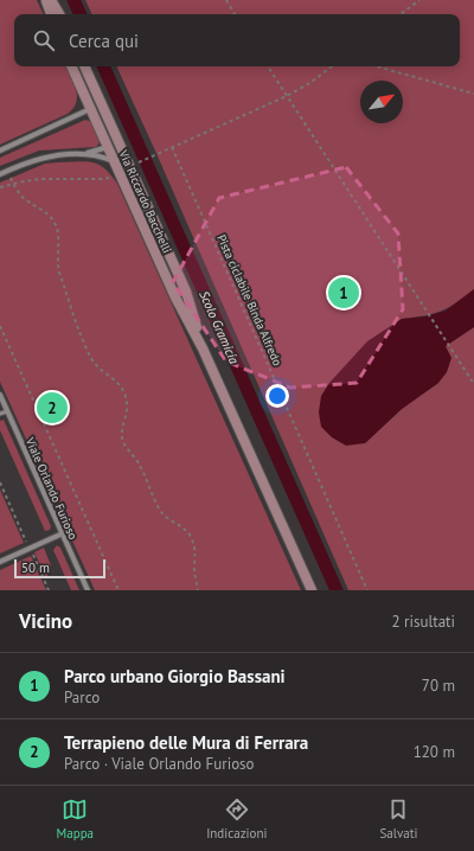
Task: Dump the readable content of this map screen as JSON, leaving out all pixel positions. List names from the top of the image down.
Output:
{
  "streets": {
    "main road": ["Via Riccardo Bacchelli"],
    "street": ["Viale Orlando Furioso"],
    "path": ["Pista ciclabile Binda Alfredo"]
  },
  "water": ["Scolo Gramicia"],
  "scale_bar": "50 m",
  "north": "top right",
  "page": {
    "search": "Cerca qui",
    "pins": ["1", "2"],
    "scale": "50 m",
    "heading": ["Vicino", "2 risultati"],
    "list": [
      {
        "mark": "1",
        "name": "Parco urbano Giorgio Bassani",
        "note": "Parco",
        "value": "70 m"
      },
      {
        "mark": "2",
        "name": "Terrapieno delle Mura di Ferrara",
        "note": "Parco · Viale Orlando Furioso",
        "value": "120 m"
      }
    ],
    "nav": ["Mappa", "Indicazioni", "Salvati"]
  }
}
